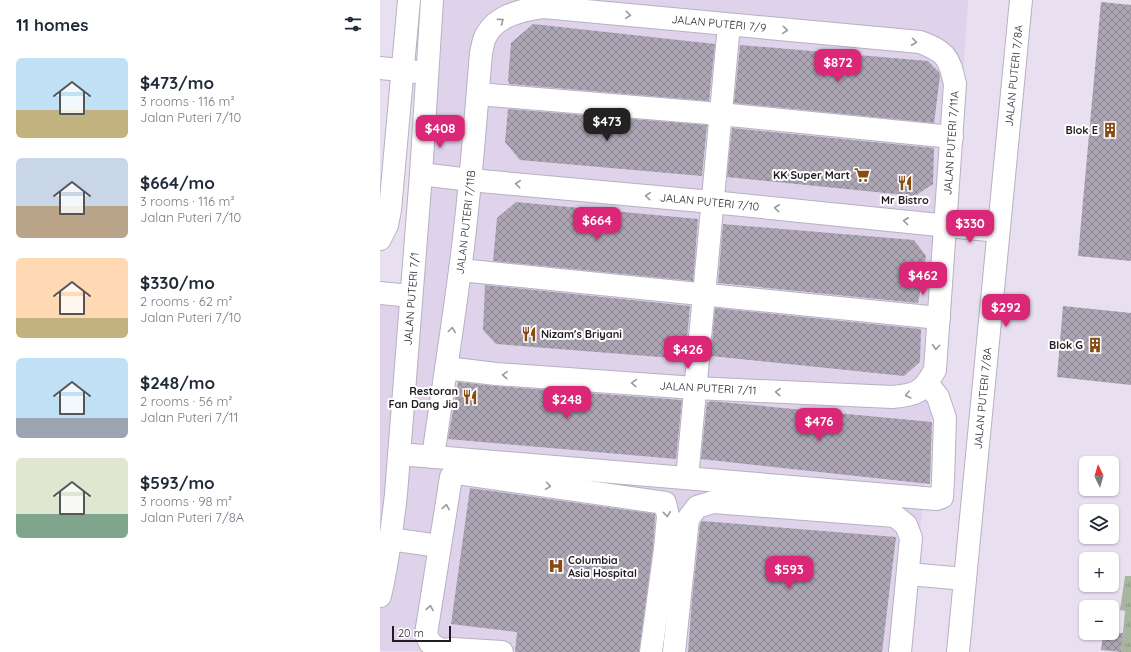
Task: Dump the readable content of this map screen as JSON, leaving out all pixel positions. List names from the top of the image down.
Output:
{
  "streets": {
    "street": [
      "JALAN PUTERI 7/9",
      "JALAN PUTERI 7/8A",
      "JALAN PUTERI 7/11A",
      "JALAN PUTERI 7/10",
      "JALAN PUTERI 7/11B",
      "JALAN PUTERI 7/1",
      "JALAN PUTERI 7/11"
    ]
  },
  "crossings": [
    ["JALAN PUTERI 7/9", "JALAN PUTERI 7/11A"],
    ["JALAN PUTERI 7/9", "JALAN PUTERI 7/11B"],
    ["JALAN PUTERI 7/8A", "JALAN PUTERI 7/10"],
    ["JALAN PUTERI 7/11A", "JALAN PUTERI 7/10"],
    ["JALAN PUTERI 7/11A", "JALAN PUTERI 7/11"],
    ["JALAN PUTERI 7/10", "JALAN PUTERI 7/11B"],
    ["JALAN PUTERI 7/10", "JALAN PUTERI 7/1"],
    ["JALAN PUTERI 7/11B", "JALAN PUTERI 7/11"]
  ],
  "one_way": ["JALAN PUTERI 7/9"],
  "places": {
    "building": ["Blok E", "Blok G"],
    "supermarket": ["KK Super Mart"],
    "restaurant": ["Mr Bistro", "Nizam's Briyani", "Restoran Fan Dang Jia"],
    "hospital": ["Columbia Asia Hospital"]
  },
  "scale_bar": "20 m",
  "north": "top",
  "page": {
    "heading": "11 homes",
    "list": [
      {
        "name": "$473/mo",
        "note": "3 rooms · 116 m² · Jalan Puteri 7/10"
      },
      {
        "name": "$664/mo",
        "note": "3 rooms · 116 m² · Jalan Puteri 7/10"
      },
      {
        "name": "$330/mo",
        "note": "2 rooms · 62 m² · Jalan Puteri 7/10"
      },
      {
        "name": "$248/mo",
        "note": "2 rooms · 56 m² · Jalan Puteri 7/11"
      },
      {
        "name": "$593/mo",
        "note": "3 rooms · 98 m² · Jalan Puteri 7/8A"
      }
    ],
    "price": [
      "$872",
      "$473",
      "$408",
      "$664",
      "$330",
      "$462",
      "$292",
      "$426",
      "$248",
      "$476",
      "$593"
    ],
    "map_buttons": ["+", "−"],
    "scale": "20 m"
  }
}
